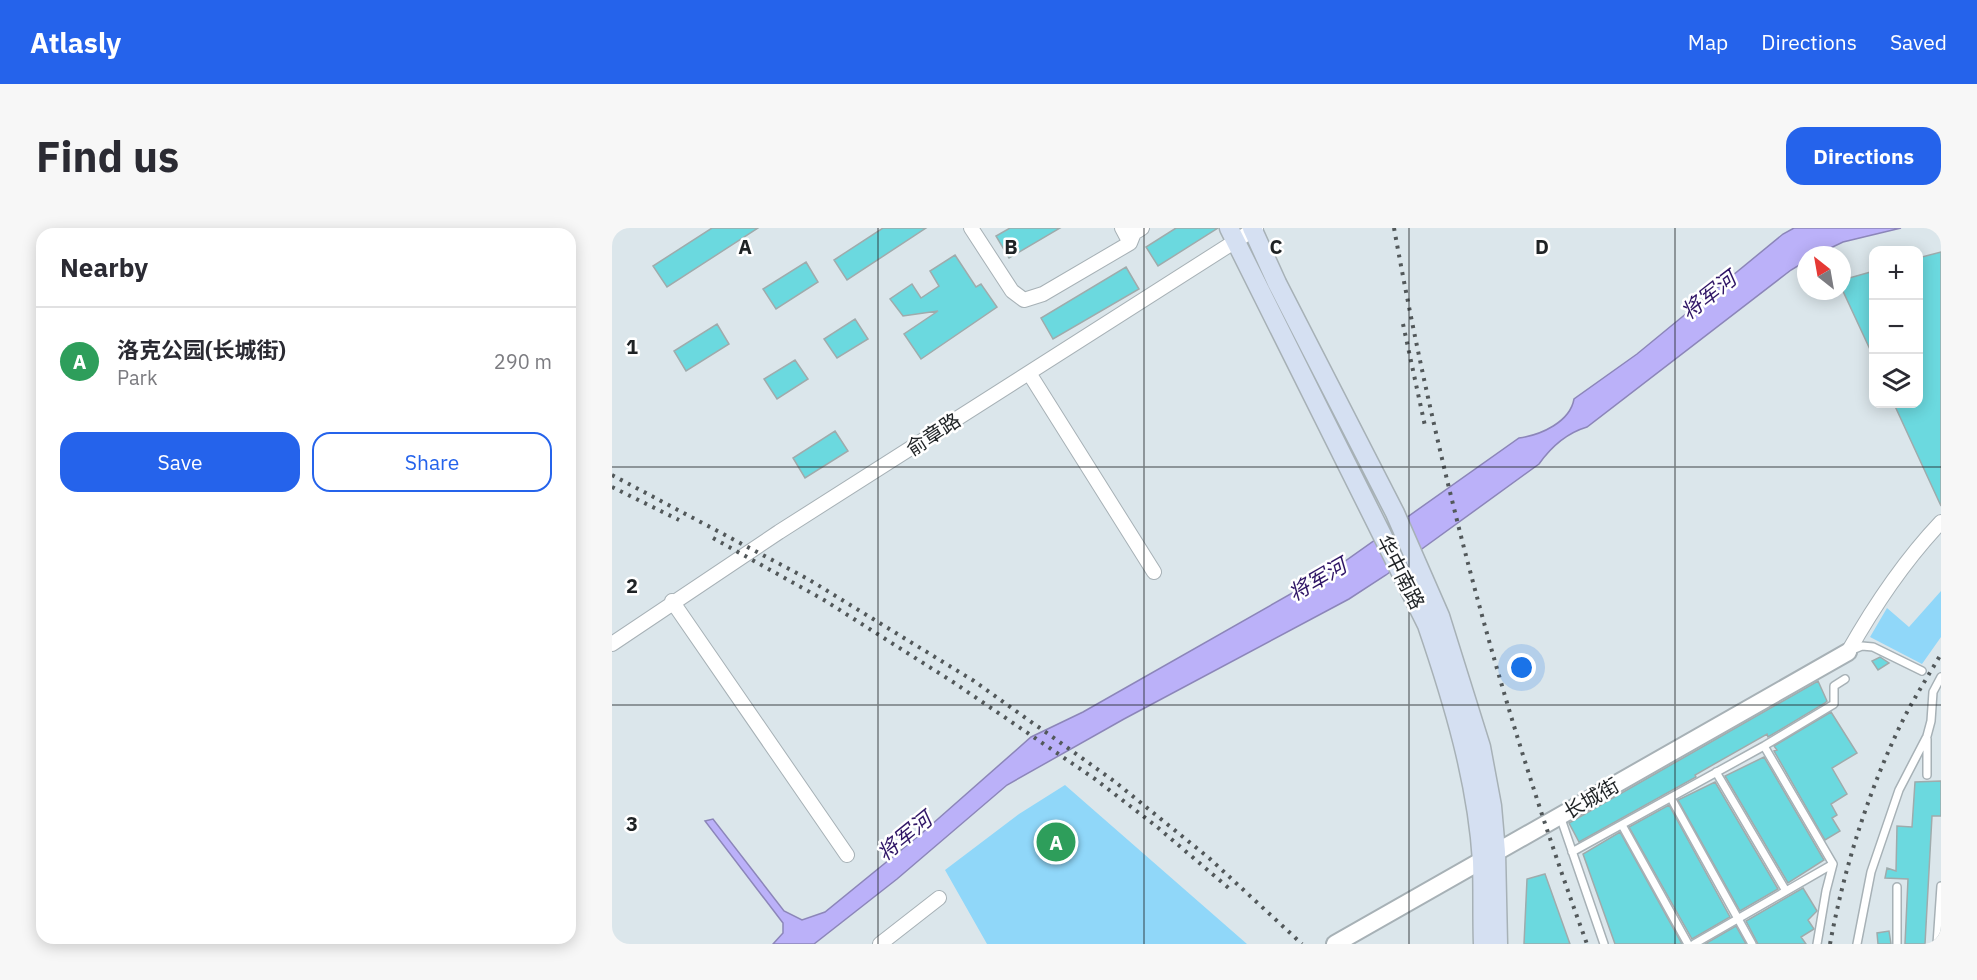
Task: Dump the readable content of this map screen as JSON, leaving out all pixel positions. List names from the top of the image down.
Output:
{
  "streets": {
    "main road": ["华中南路"],
    "street": ["俞章路", "长城街"]
  },
  "crossings": [
    ["俞章路", "华中南路"],
    ["华中南路", "长城街"]
  ],
  "water": ["将军河"],
  "north": "top left",
  "page": {
    "header": "Atlasly",
    "nav": ["Map", "Directions", "Saved"],
    "buttons": [
      "Directions",
      ["Save", "Share"]
    ],
    "title": "Find us",
    "heading": "Nearby",
    "map_buttons": ["+", "−"],
    "list": [
      {
        "mark": "A",
        "name": "洛克公园(长城街)",
        "note": "Park",
        "value": "290 m"
      }
    ],
    "pins": "A"
  },
  "grid": {
    "columns": [
      "A",
      "B",
      "C",
      "D"
    ],
    "rows": ["1", "2", "3"]
  }
}
